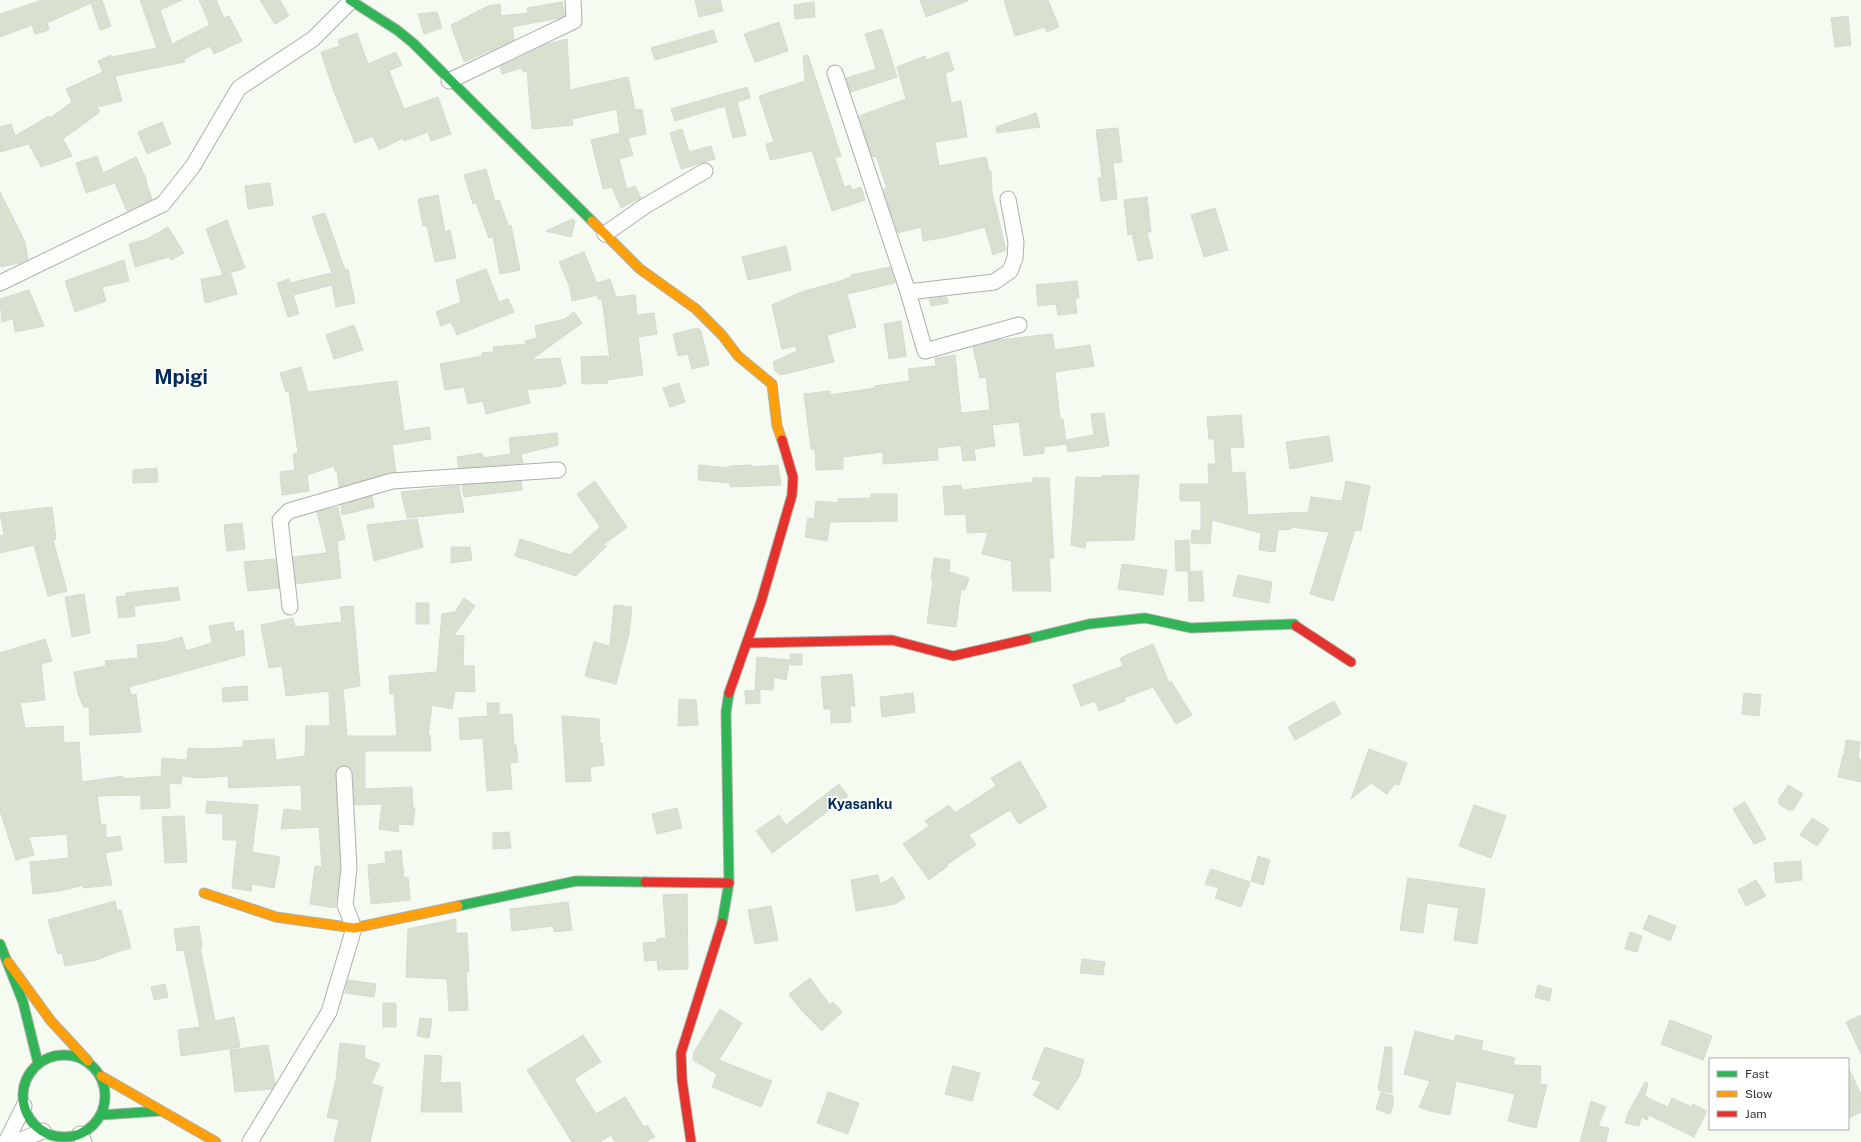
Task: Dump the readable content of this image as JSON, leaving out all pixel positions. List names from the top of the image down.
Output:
{
  "districts": ["Mpigi", "Kyasanku"],
  "legend": ["Fast", "Slow", "Jam"]
}
